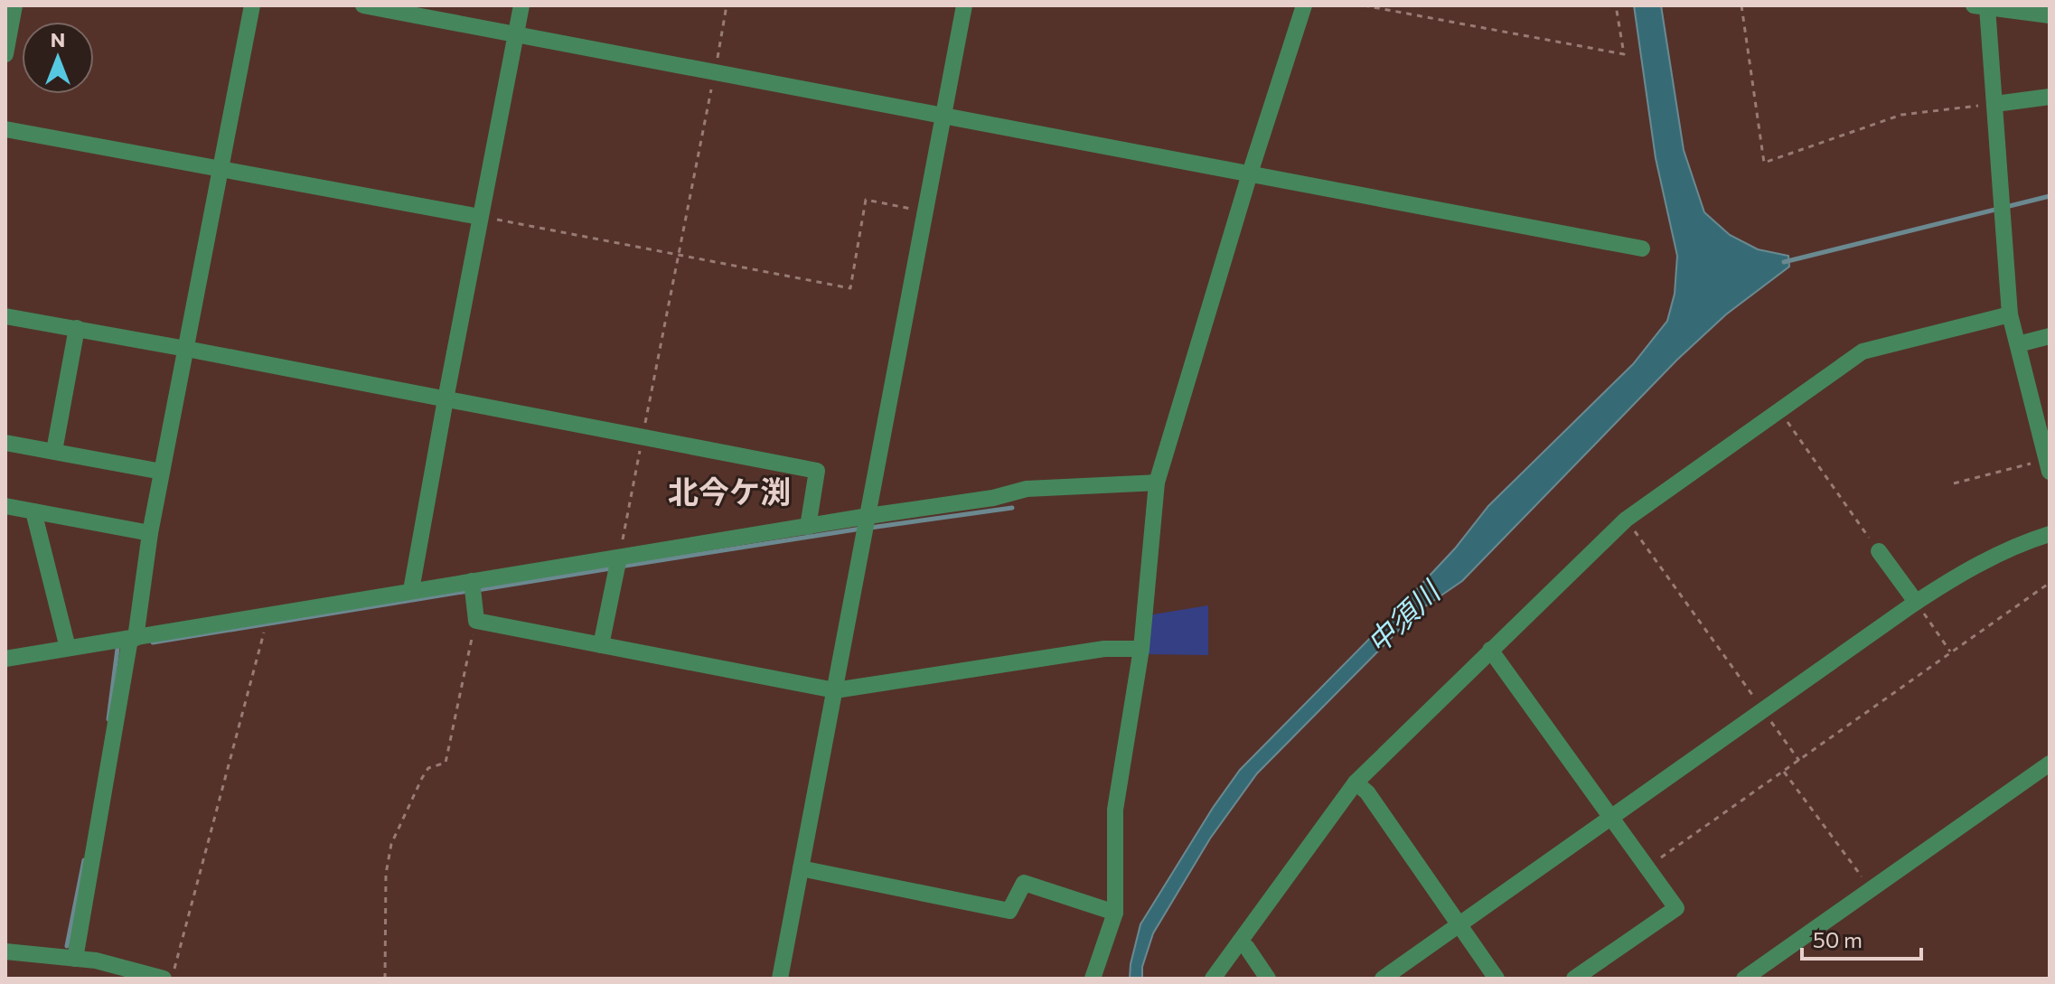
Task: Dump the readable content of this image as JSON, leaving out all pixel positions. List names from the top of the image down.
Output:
{
  "districts": ["北今ケ渕"],
  "water": ["中須川"],
  "scale_bar": "50 m",
  "north": "top"
}
